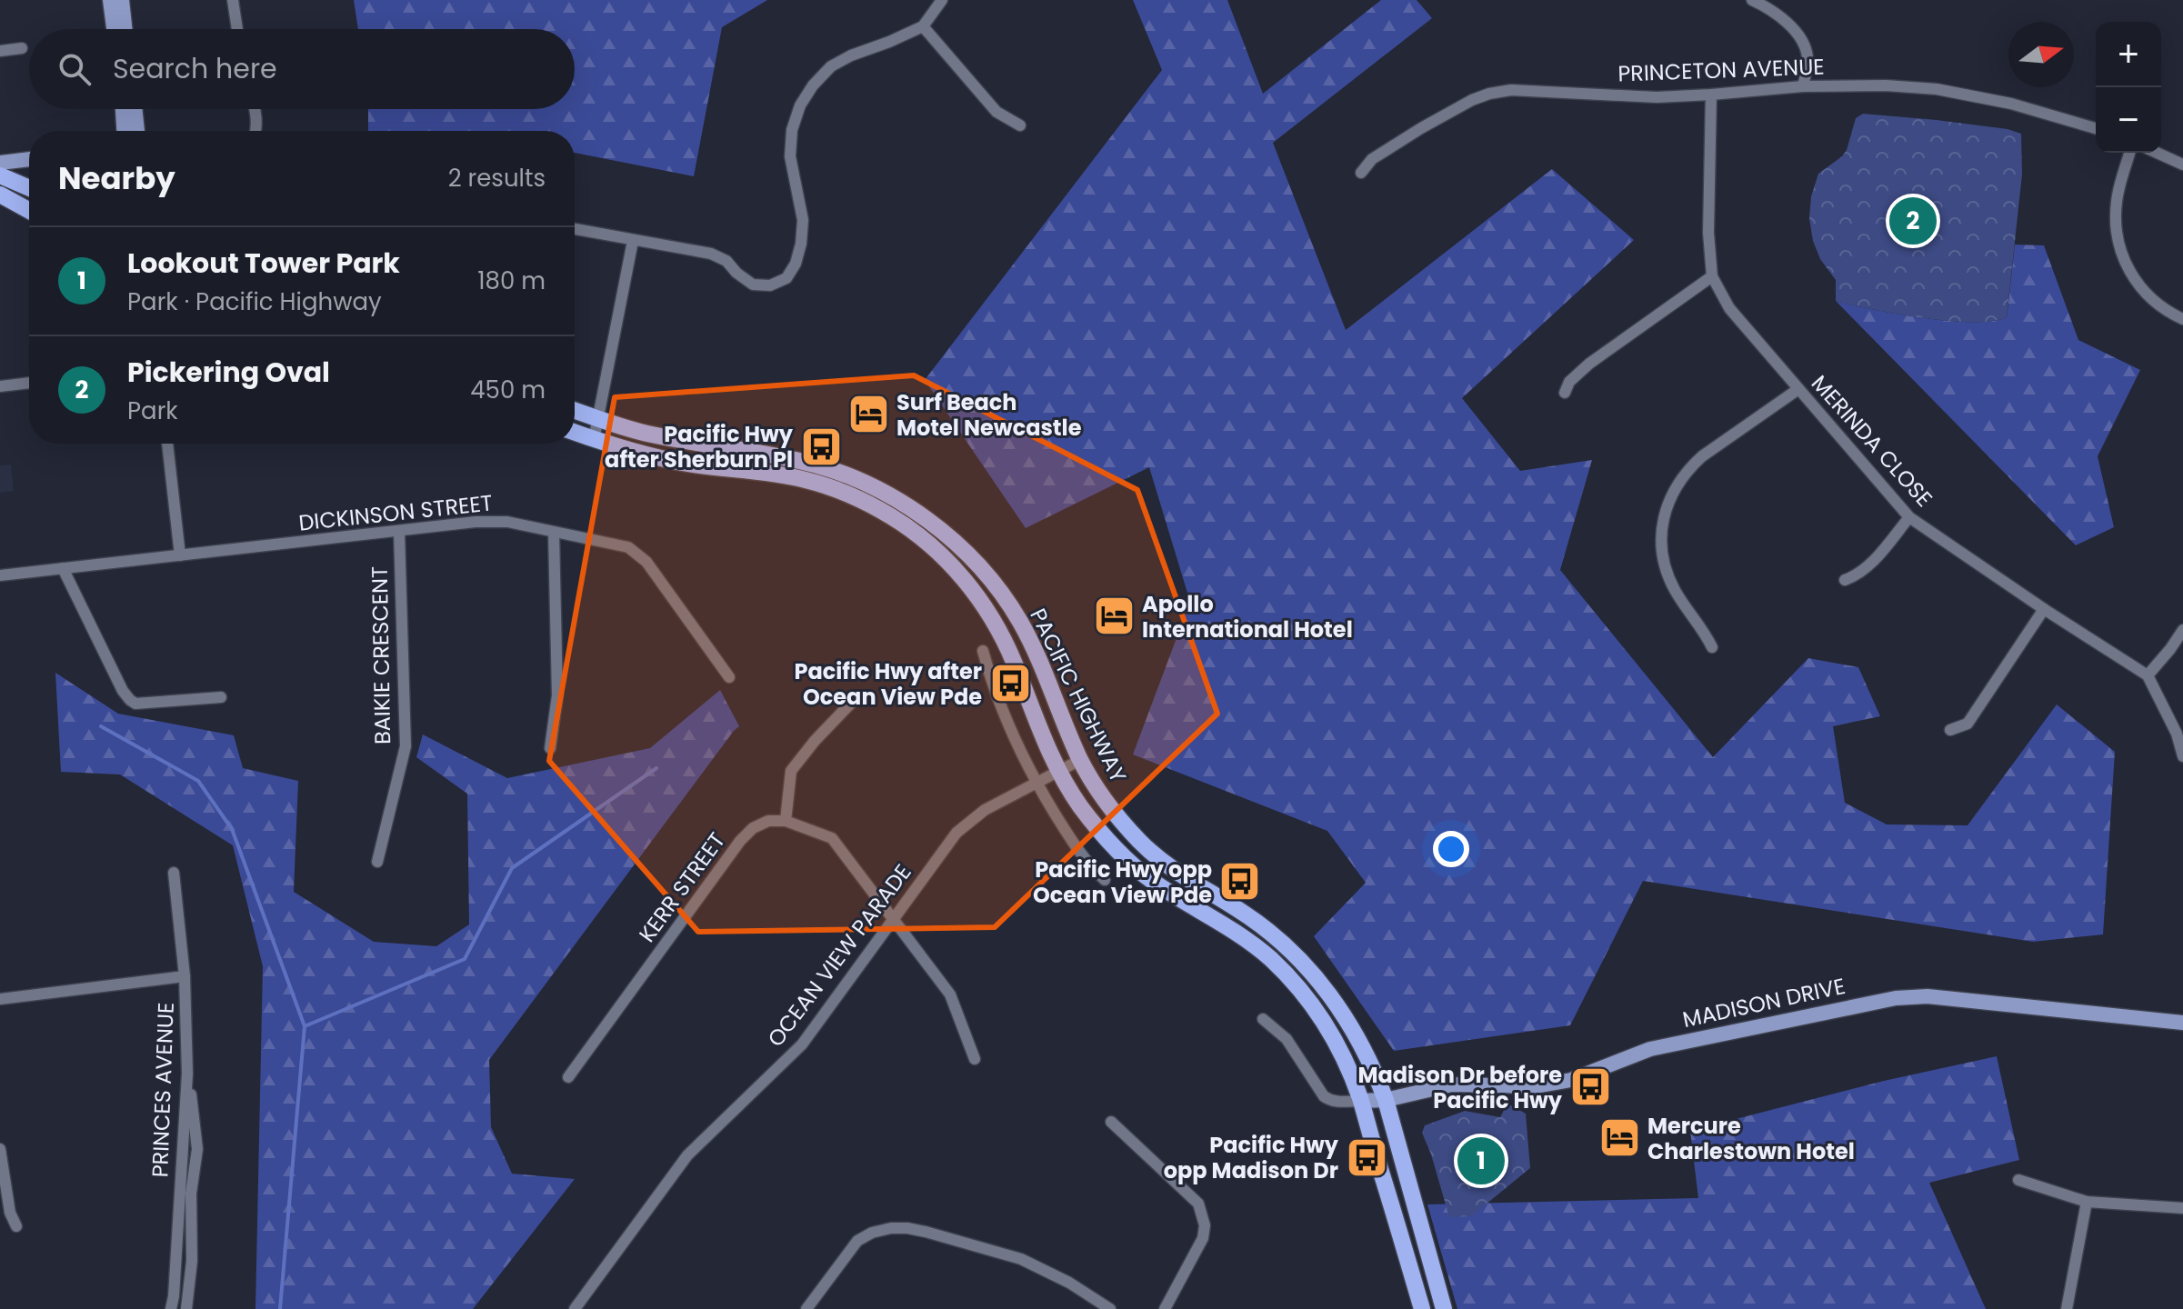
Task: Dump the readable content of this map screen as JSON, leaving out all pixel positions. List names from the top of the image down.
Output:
{
  "streets": {
    "highway": ["PACIFIC HIGHWAY"],
    "main road": ["MADISON DRIVE"],
    "street": [
      "PRINCETON AVENUE",
      "MERINDA CLOSE",
      "DICKINSON STREET",
      "BAIKIE CRESCENT",
      "KERR STREET",
      "OCEAN VIEW PARADE",
      "PRINCES AVENUE"
    ]
  },
  "crossings": [
    ["PRINCETON AVENUE", "MERINDA CLOSE"],
    ["DICKINSON STREET", "BAIKIE CRESCENT"],
    ["PACIFIC HIGHWAY", "OCEAN VIEW PARADE"],
    ["PACIFIC HIGHWAY", "MADISON DRIVE"]
  ],
  "places": {
    "hotel": ["Surf Beach Motel Newcastle", "Apollo International Hotel", "Mercure Charlestown Hotel"],
    "bus stop": [
      "Pacific Hwy after Sherburn Pl",
      "Pacific Hwy after Ocean View Pde",
      "Pacific Hwy opp Ocean View Pde",
      "Madison Dr before Pacific Hwy",
      "Pacific Hwy opp Madison Dr"
    ]
  },
  "north": "right",
  "page": {
    "map_buttons": ["+", "−"],
    "search": "Search here",
    "heading": ["Nearby", "2 results"],
    "pins": ["2", "1"],
    "list": [
      {
        "mark": "1",
        "name": "Lookout Tower Park",
        "note": "Park · Pacific Highway",
        "value": "180 m"
      },
      {
        "mark": "2",
        "name": "Pickering Oval",
        "note": "Park",
        "value": "450 m"
      }
    ]
  }
}
